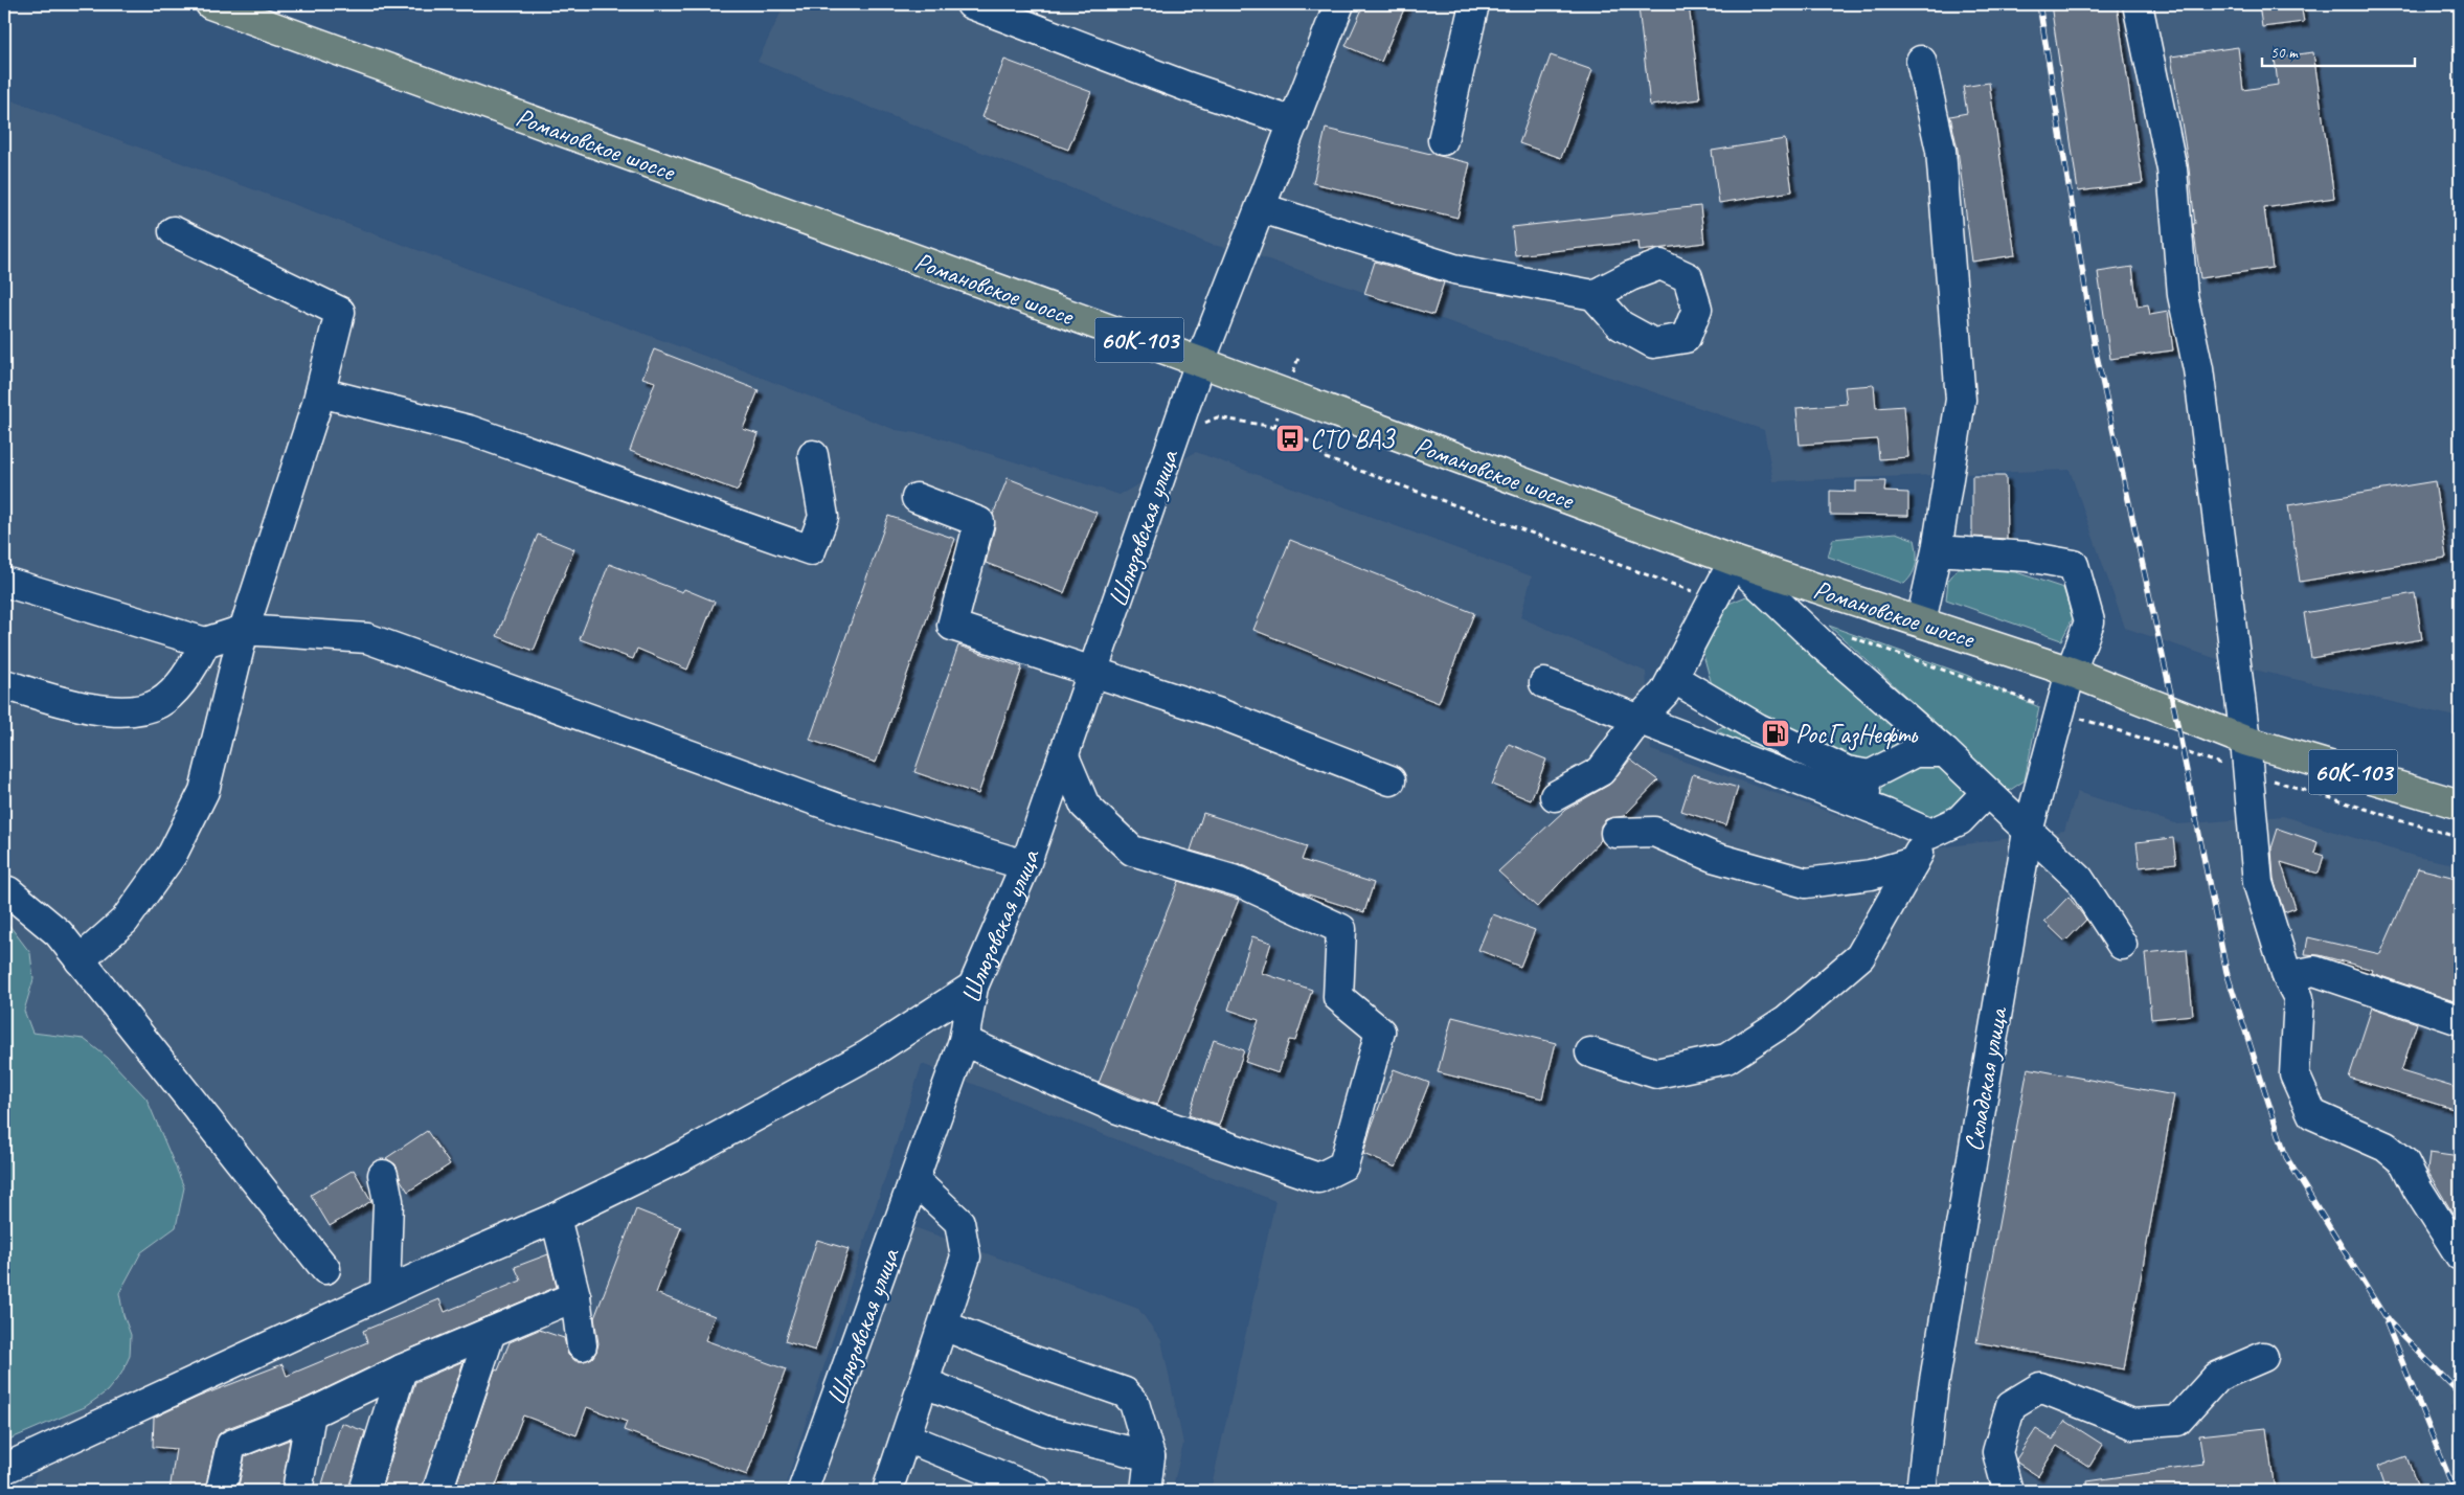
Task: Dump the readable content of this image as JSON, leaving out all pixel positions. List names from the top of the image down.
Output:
{
  "streets": {
    "main road": ["Романовское шоссе", "60К-103"],
    "street": ["Шлюзовская улица", "Складская улица"]
  },
  "crossings": [
    ["Романовское шоссе", "Шлюзовская улица"],
    ["Романовское шоссе", "Складская улица"]
  ],
  "places": {
    "bus stop": ["СТО ВАЗ"],
    "fuel station": ["РосГазНефть"]
  },
  "scale_bar": "50 m"
}
